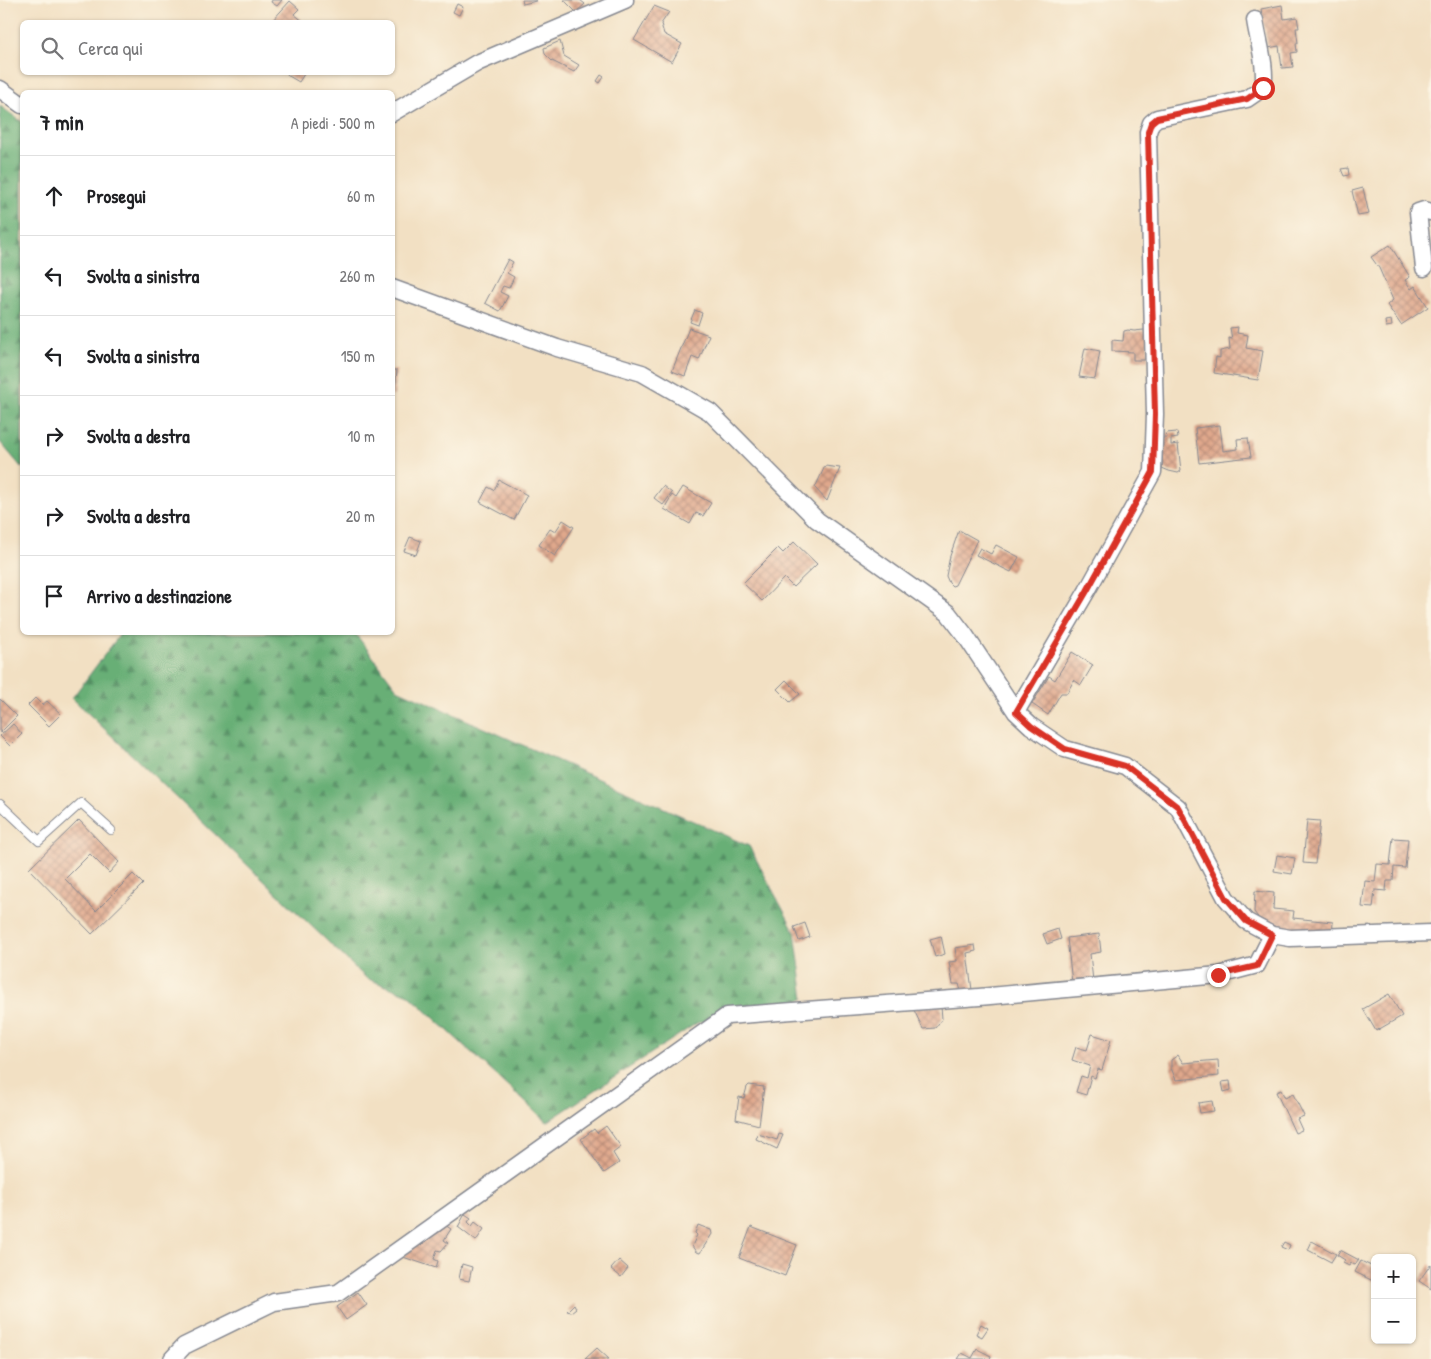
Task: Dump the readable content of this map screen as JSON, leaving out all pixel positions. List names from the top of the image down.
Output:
{
  "page": {
    "search": "Cerca qui",
    "heading": ["7 min", "A piedi · 500 m"],
    "list": [
      ["Prosegui", "60 m"],
      ["Svolta a sinistra", "260 m"],
      ["Svolta a sinistra", "150 m"],
      ["Svolta a destra", "10 m"],
      ["Svolta a destra", "20 m"],
      "Arrivo a destinazione"
    ],
    "map_buttons": ["+", "−"]
  }
}
